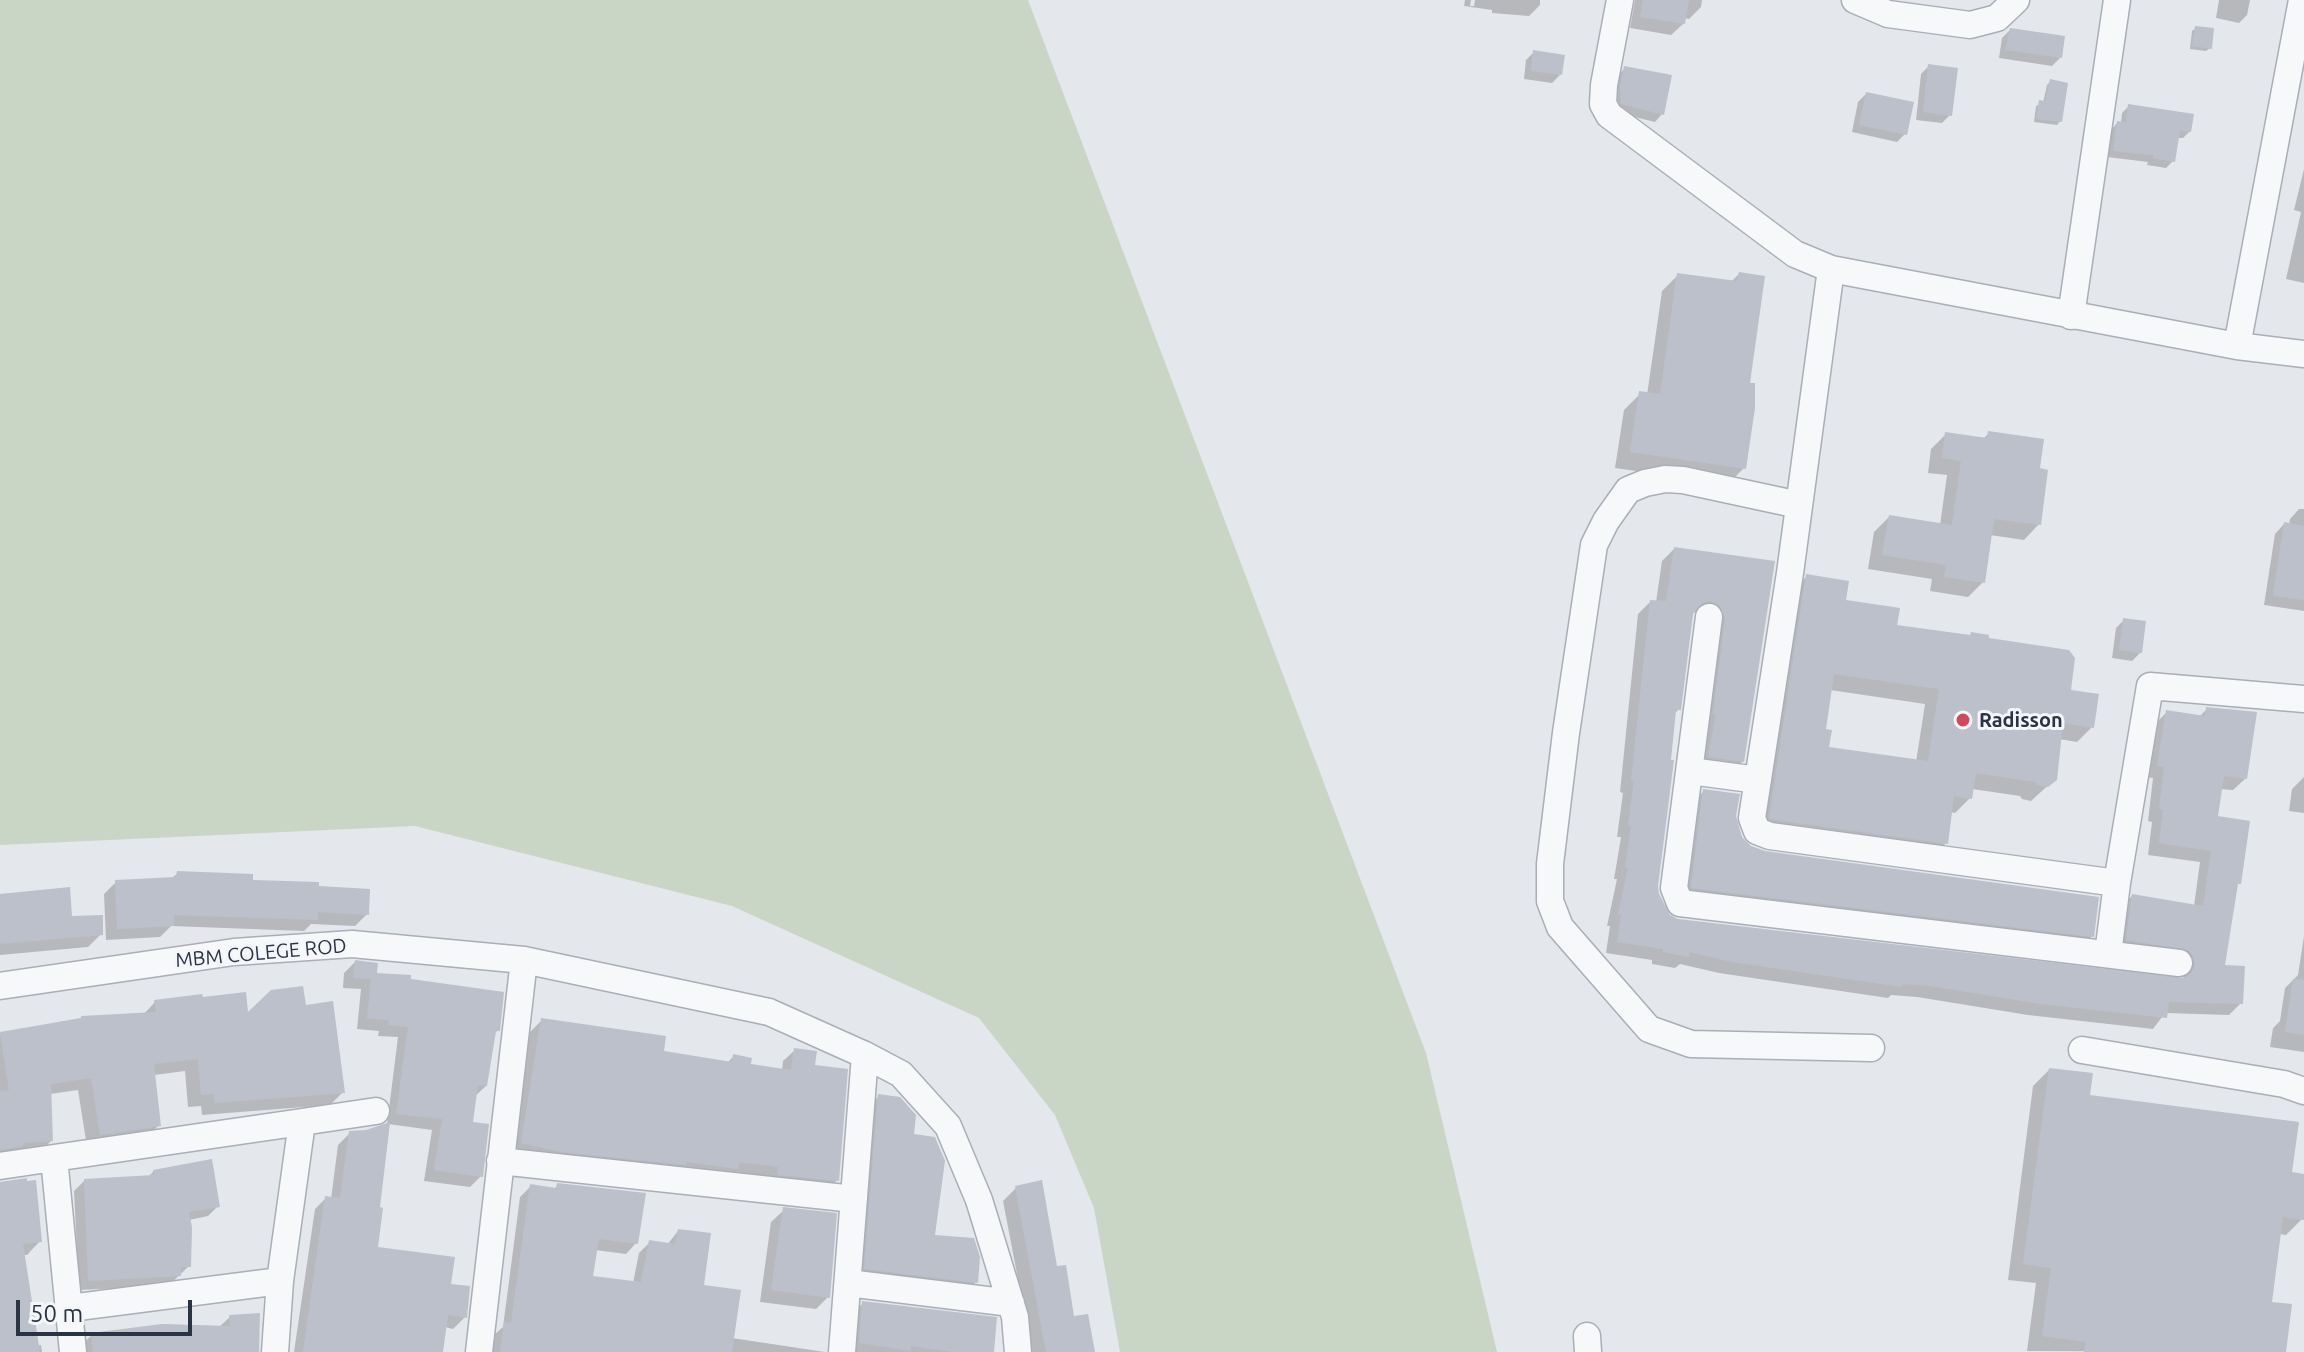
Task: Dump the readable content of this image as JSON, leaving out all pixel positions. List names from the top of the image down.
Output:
{
  "streets": {
    "street": ["MBM COLEGE ROD"]
  },
  "places": ["Radisson"],
  "scale_bar": "50 m"
}
